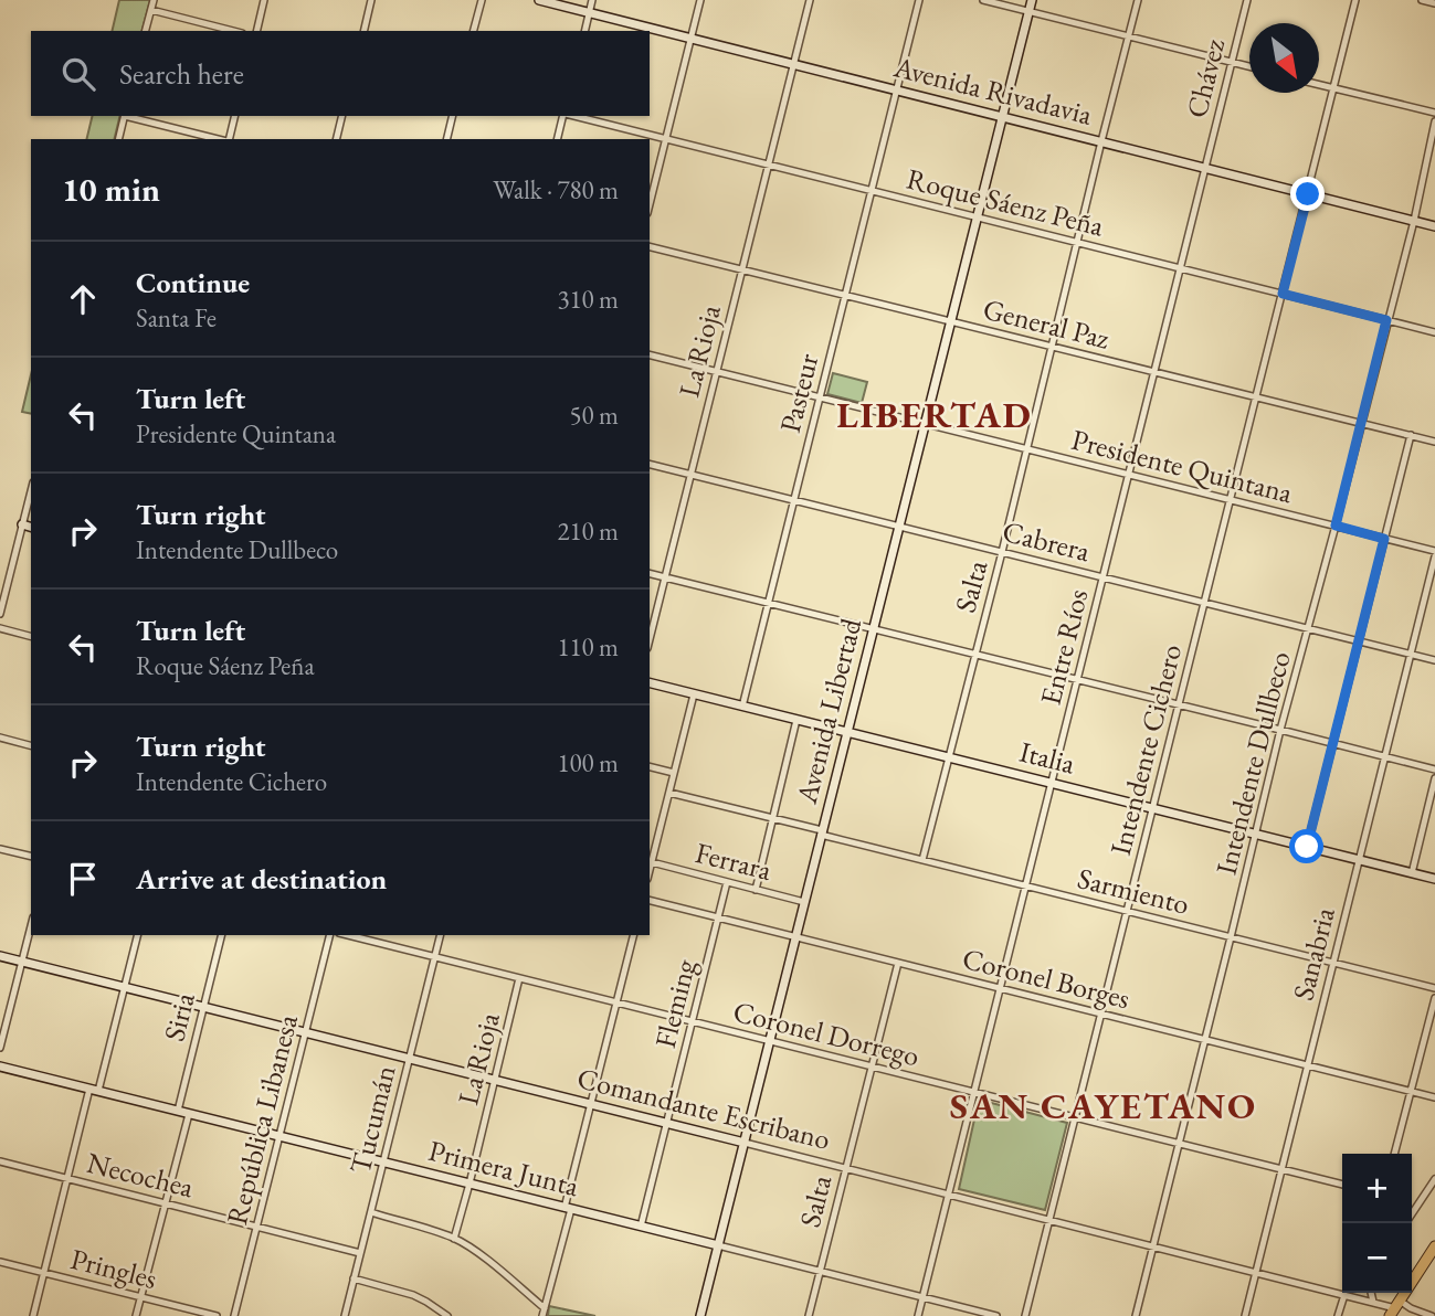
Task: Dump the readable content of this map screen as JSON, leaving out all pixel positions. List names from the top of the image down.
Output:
{
  "streets": {
    "main road": [
      "Avenida Rivadavia",
      "Avenida Libertad",
      "Italia",
      "Comandante Escribano",
      "Primera Junta"
    ],
    "street": [
      "Chávez",
      "Roque Sáenz Peña",
      "General Paz",
      "La Rioja",
      "Pasteur",
      "Presidente Quintana",
      "Cabrera",
      "Salta",
      "Entre Ríos",
      "Intendente Cichero",
      "Intendente Dullbeco",
      "Ferrara",
      "Sarmiento",
      "Sanabria",
      "Coronel Borges",
      "Fleming",
      "Siria",
      "Coronel Dorrego",
      "República Libanesa",
      "Tucumán",
      "Necochea",
      "Pringles"
    ]
  },
  "crossings": [
    ["Chávez", "Avenida Rivadavia"],
    ["Chávez", "Entre Ríos"],
    ["Avenida Rivadavia", "La Rioja"],
    ["Avenida Rivadavia", "Pasteur"],
    ["Avenida Rivadavia", "Salta"],
    ["Avenida Rivadavia", "Entre Ríos"],
    ["Avenida Rivadavia", "Avenida Libertad"],
    ["Avenida Rivadavia", "Intendente Cichero"],
    ["Avenida Rivadavia", "Intendente Dullbeco"],
    ["Roque Sáenz Peña", "La Rioja"],
    ["Roque Sáenz Peña", "Pasteur"],
    ["Roque Sáenz Peña", "Salta"],
    ["Roque Sáenz Peña", "Entre Ríos"],
    ["Roque Sáenz Peña", "Avenida Libertad"],
    ["Roque Sáenz Peña", "Intendente Cichero"],
    ["Roque Sáenz Peña", "Intendente Dullbeco"],
    ["General Paz", "La Rioja"],
    ["General Paz", "Pasteur"],
    ["General Paz", "Salta"],
    ["General Paz", "Entre Ríos"],
    ["General Paz", "Avenida Libertad"],
    ["General Paz", "Intendente Cichero"],
    ["General Paz", "Intendente Dullbeco"],
    ["La Rioja", "Presidente Quintana"],
    ["La Rioja", "Cabrera"],
    ["La Rioja", "Coronel Dorrego"],
    ["La Rioja", "Comandante Escribano"],
    ["La Rioja", "Primera Junta"],
    ["Pasteur", "Presidente Quintana"],
    ["Pasteur", "Cabrera"],
    ["Pasteur", "Italia"],
    ["Presidente Quintana", "Salta"],
    ["Presidente Quintana", "Entre Ríos"],
    ["Presidente Quintana", "Avenida Libertad"],
    ["Presidente Quintana", "Intendente Cichero"],
    ["Presidente Quintana", "Intendente Dullbeco"],
    ["Presidente Quintana", "Sanabria"],
    ["Cabrera", "Salta"],
    ["Cabrera", "Entre Ríos"],
    ["Cabrera", "Avenida Libertad"],
    ["Cabrera", "Intendente Cichero"],
    ["Cabrera", "Intendente Dullbeco"],
    ["Cabrera", "Sanabria"],
    ["Salta", "Italia"],
    ["Salta", "Sarmiento"],
    ["Salta", "Coronel Borges"],
    ["Salta", "Coronel Dorrego"],
    ["Salta", "Comandante Escribano"],
    ["Salta", "Primera Junta"],
    ["Entre Ríos", "Italia"],
    ["Entre Ríos", "Sarmiento"],
    ["Entre Ríos", "Coronel Borges"],
    ["Entre Ríos", "Coronel Dorrego"],
    ["Entre Ríos", "Comandante Escribano"],
    ["Entre Ríos", "Primera Junta"],
    ["Avenida Libertad", "Italia"],
    ["Avenida Libertad", "Ferrara"],
    ["Avenida Libertad", "Sarmiento"],
    ["Avenida Libertad", "Coronel Borges"],
    ["Avenida Libertad", "Coronel Dorrego"],
    ["Avenida Libertad", "Comandante Escribano"],
    ["Avenida Libertad", "Primera Junta"],
    ["Intendente Cichero", "Italia"],
    ["Intendente Cichero", "Sarmiento"],
    ["Intendente Cichero", "Coronel Borges"],
    ["Intendente Cichero", "Coronel Dorrego"],
    ["Intendente Cichero", "Comandante Escribano"],
    ["Italia", "Intendente Dullbeco"],
    ["Italia", "Sanabria"],
    ["Intendente Dullbeco", "Sarmiento"],
    ["Intendente Dullbeco", "Coronel Borges"],
    ["Intendente Dullbeco", "Coronel Dorrego"],
    ["Intendente Dullbeco", "Comandante Escribano"],
    ["Ferrara", "Fleming"],
    ["Sarmiento", "Sanabria"],
    ["Sanabria", "Coronel Borges"],
    ["Sanabria", "Coronel Dorrego"],
    ["Sanabria", "Comandante Escribano"],
    ["Coronel Borges", "Fleming"],
    ["Fleming", "Coronel Dorrego"],
    ["Fleming", "Comandante Escribano"],
    ["Fleming", "Primera Junta"],
    ["Siria", "Comandante Escribano"],
    ["Siria", "Primera Junta"],
    ["Coronel Dorrego", "Tucumán"],
    ["Comandante Escribano", "República Libanesa"],
    ["Comandante Escribano", "Tucumán"],
    ["República Libanesa", "Primera Junta"],
    ["República Libanesa", "Necochea"],
    ["Tucumán", "Primera Junta"],
    ["Tucumán", "Necochea"]
  ],
  "districts": ["LIBERTAD", "SAN CAYETANO"],
  "north": "bottom right",
  "page": {
    "search": "Search here",
    "heading": ["10 min", "Walk · 780 m"],
    "list": [
      ["Continue", "Santa Fe", "310 m"],
      ["Turn left", "Presidente Quintana", "50 m"],
      ["Turn right", "Intendente Dullbeco", "210 m"],
      ["Turn left", "Roque Sáenz Peña", "110 m"],
      ["Turn right", "Intendente Cichero", "100 m"],
      "Arrive at destination"
    ],
    "map_buttons": ["+", "−"]
  }
}
